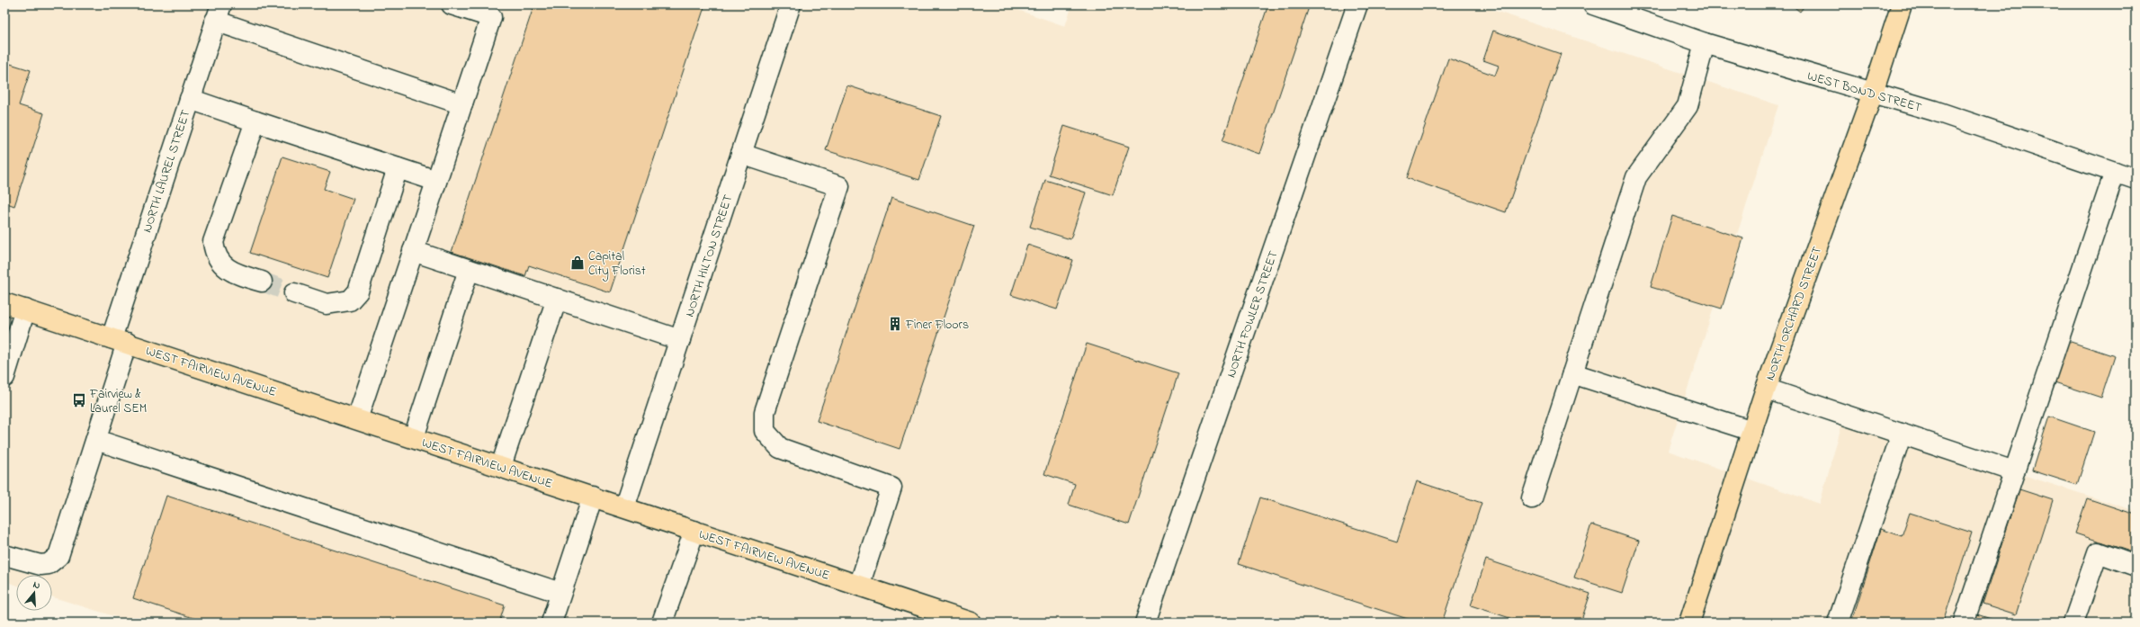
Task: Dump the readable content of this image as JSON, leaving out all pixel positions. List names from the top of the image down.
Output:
{
  "streets": {
    "main road": ["NORTH ORCHARD STREET", "WEST FAIRVIEW AVENUE"],
    "street": [
      "WEST BOND STREET",
      "NORTH LAUREL STREET",
      "NORTH HILTON STREET",
      "NORTH FOWLER STREET"
    ]
  },
  "crossings": [
    ["WEST BOND STREET", "NORTH ORCHARD STREET"],
    ["NORTH LAUREL STREET", "WEST FAIRVIEW AVENUE"],
    ["NORTH HILTON STREET", "WEST FAIRVIEW AVENUE"]
  ],
  "places": {
    "shop": ["Capital City Florist"],
    "building": ["Finer Floors"],
    "bus stop": ["Fairview & Laurel SEM"]
  },
  "north": "top"
}
